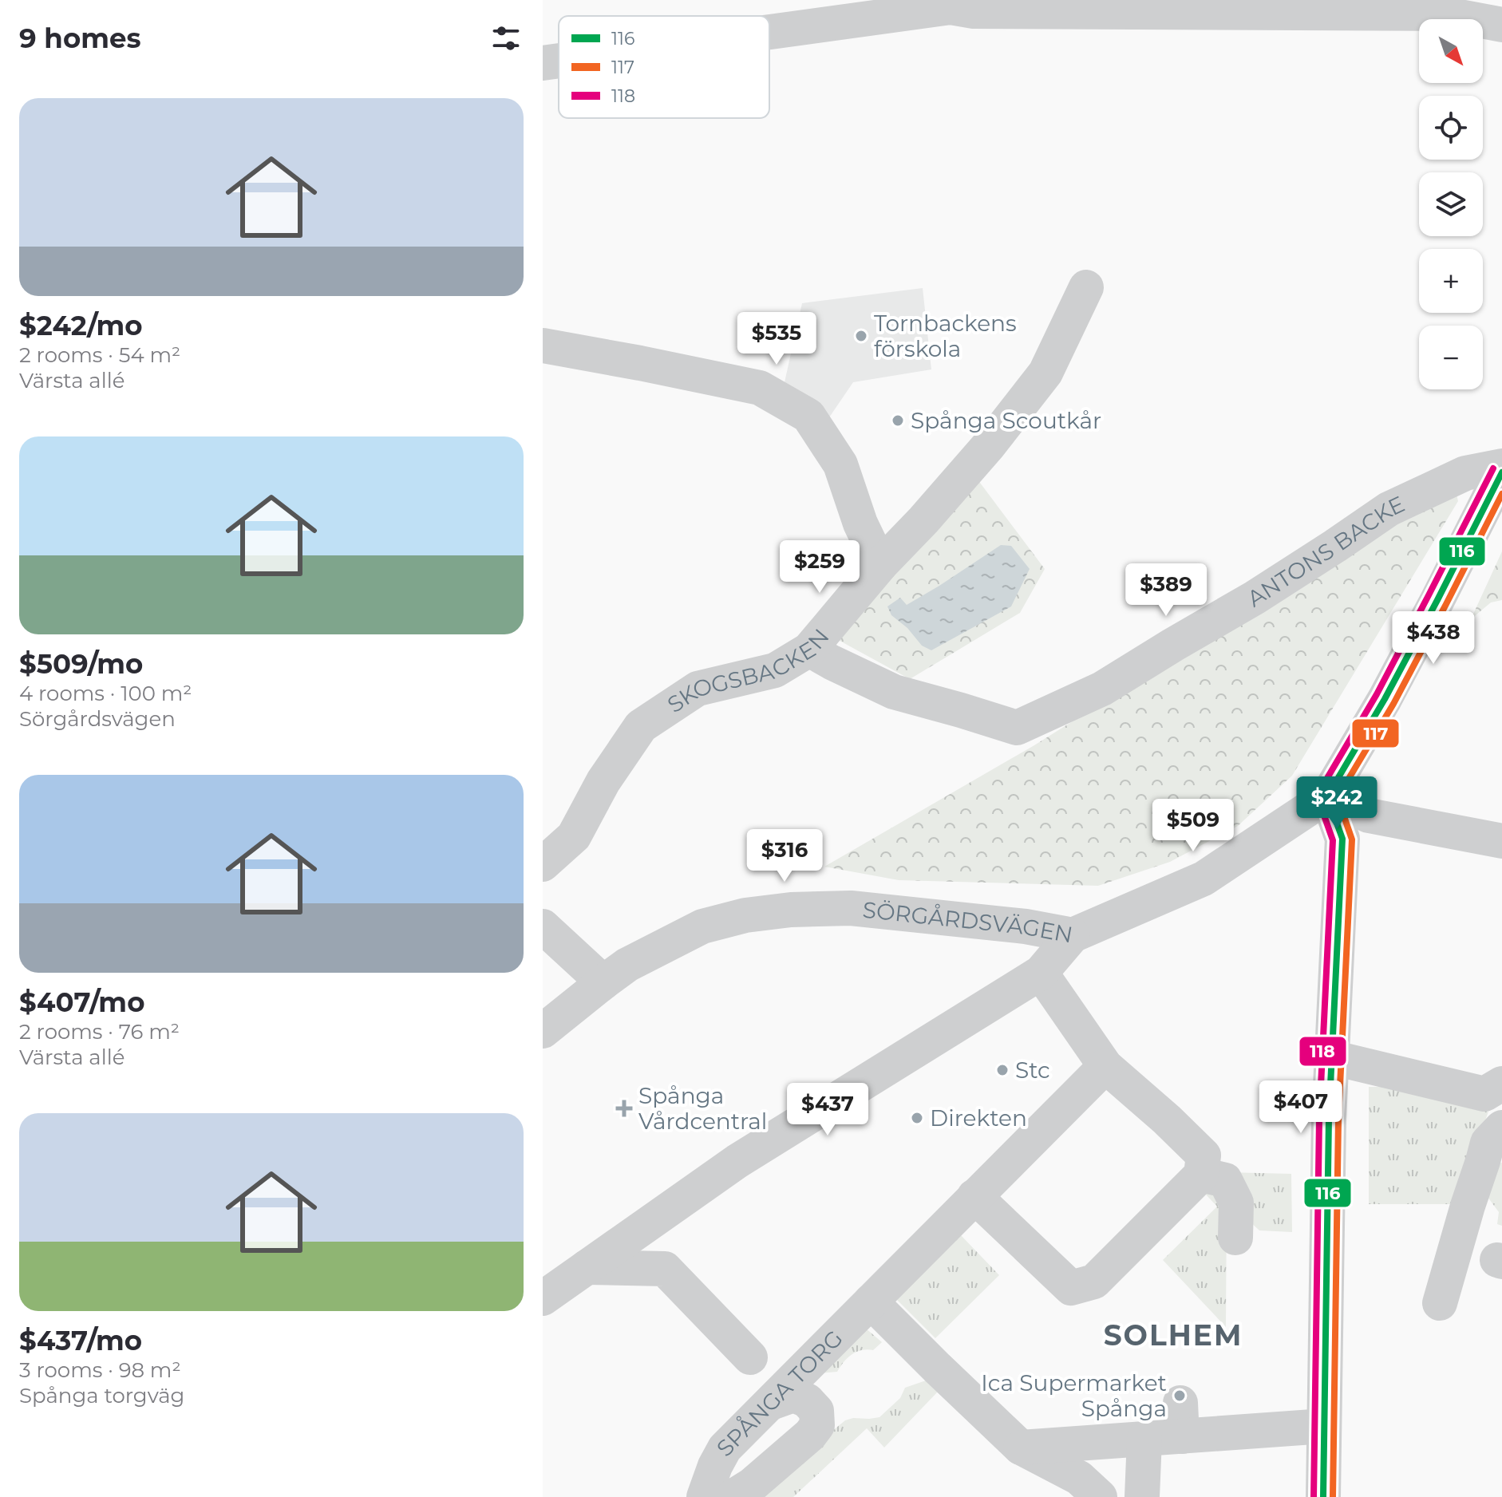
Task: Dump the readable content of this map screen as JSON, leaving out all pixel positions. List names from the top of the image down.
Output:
{
  "streets": {
    "street": [
      "ANTONS BACKE",
      "SKOGSBACKEN",
      "SÖRGÅRDSVÄGEN",
      "SPÅNGA TORG"
    ]
  },
  "crossings": [
    ["ANTONS BACKE", "SKOGSBACKEN"]
  ],
  "districts": ["SOLHEM"],
  "places": {
    "other": [
      "Tornbackens förskola",
      "Spånga Scoutkår",
      "Stc",
      "Direkten",
      "Ica Supermarket Spånga"
    ],
    "health": ["Spånga Vårdcentral"]
  },
  "lines": ["transit line 118", "transit line 116", "transit line 117"],
  "legend": ["116", "117", "118"],
  "north": "bottom right",
  "page": {
    "heading": "9 homes",
    "map_buttons": ["+", "−"],
    "list": [
      {
        "name": "$242/mo",
        "note": "2 rooms · 54 m² · Värsta allé"
      },
      {
        "name": "$509/mo",
        "note": "4 rooms · 100 m² · Sörgårdsvägen"
      },
      {
        "name": "$407/mo",
        "note": "2 rooms · 76 m² · Värsta allé"
      },
      {
        "name": "$437/mo",
        "note": "3 rooms · 98 m² · Spånga torgväg"
      }
    ],
    "price": [
      "$535",
      "$259",
      "$389",
      "$438",
      "$242",
      "$509",
      "$316",
      "$407",
      "$437"
    ]
  }
}
